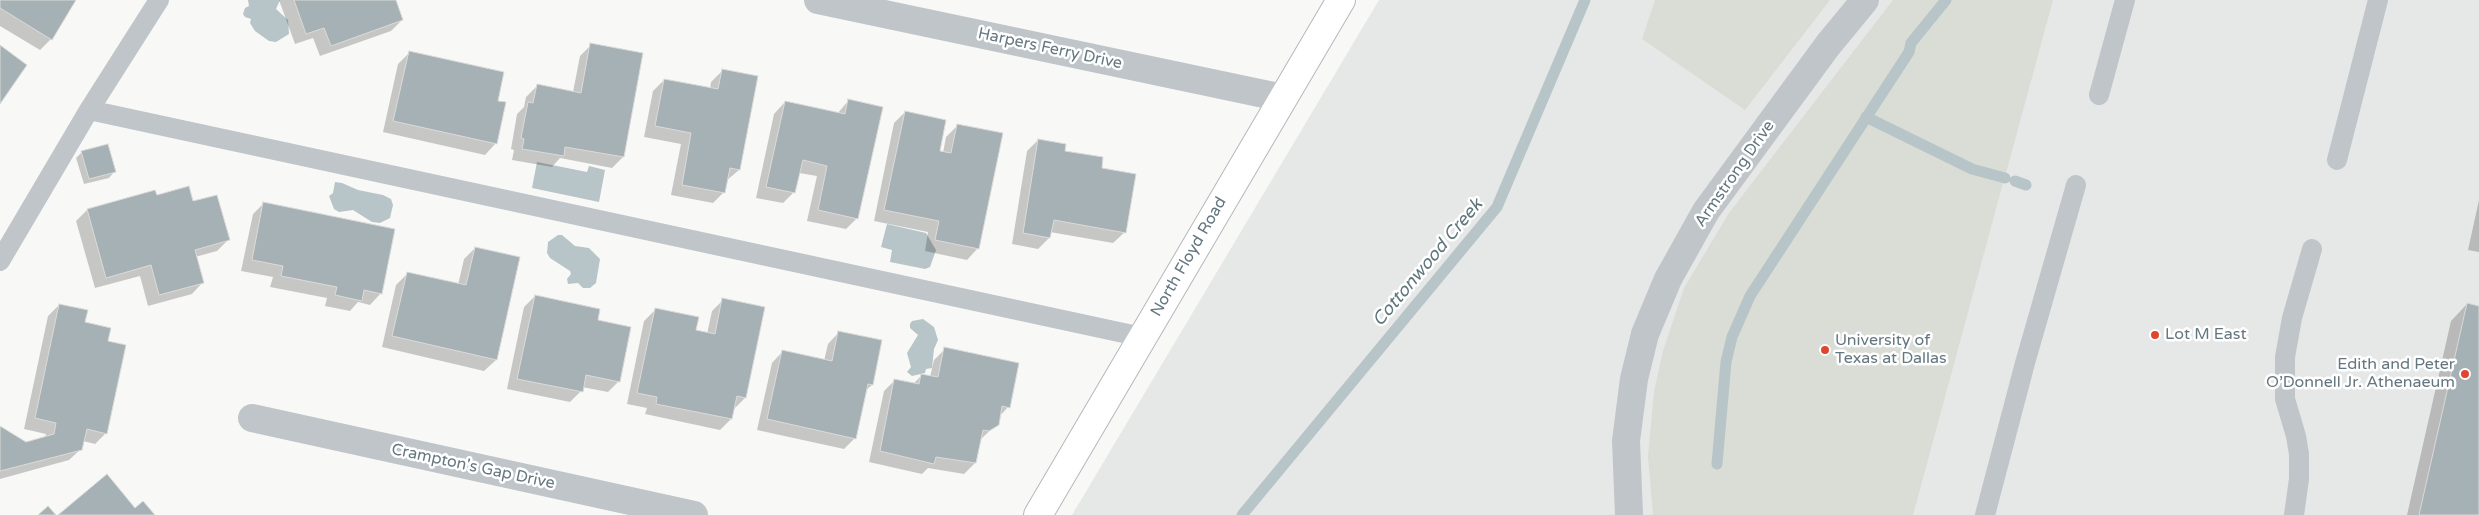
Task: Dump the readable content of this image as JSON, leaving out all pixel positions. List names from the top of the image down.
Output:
{
  "streets": {
    "street": [
      "Harpers Ferry Drive",
      "Armstrong Drive",
      "North Floyd Road",
      "Crampton's Gap Drive"
    ]
  },
  "crossings": [
    ["Harpers Ferry Drive", "North Floyd Road"]
  ],
  "water": ["Cottonwood Creek"],
  "places": ["Lot M East", "University of Texas at Dallas", "Edith and Peter O’Donnell Jr. Athenaeum"]
}
